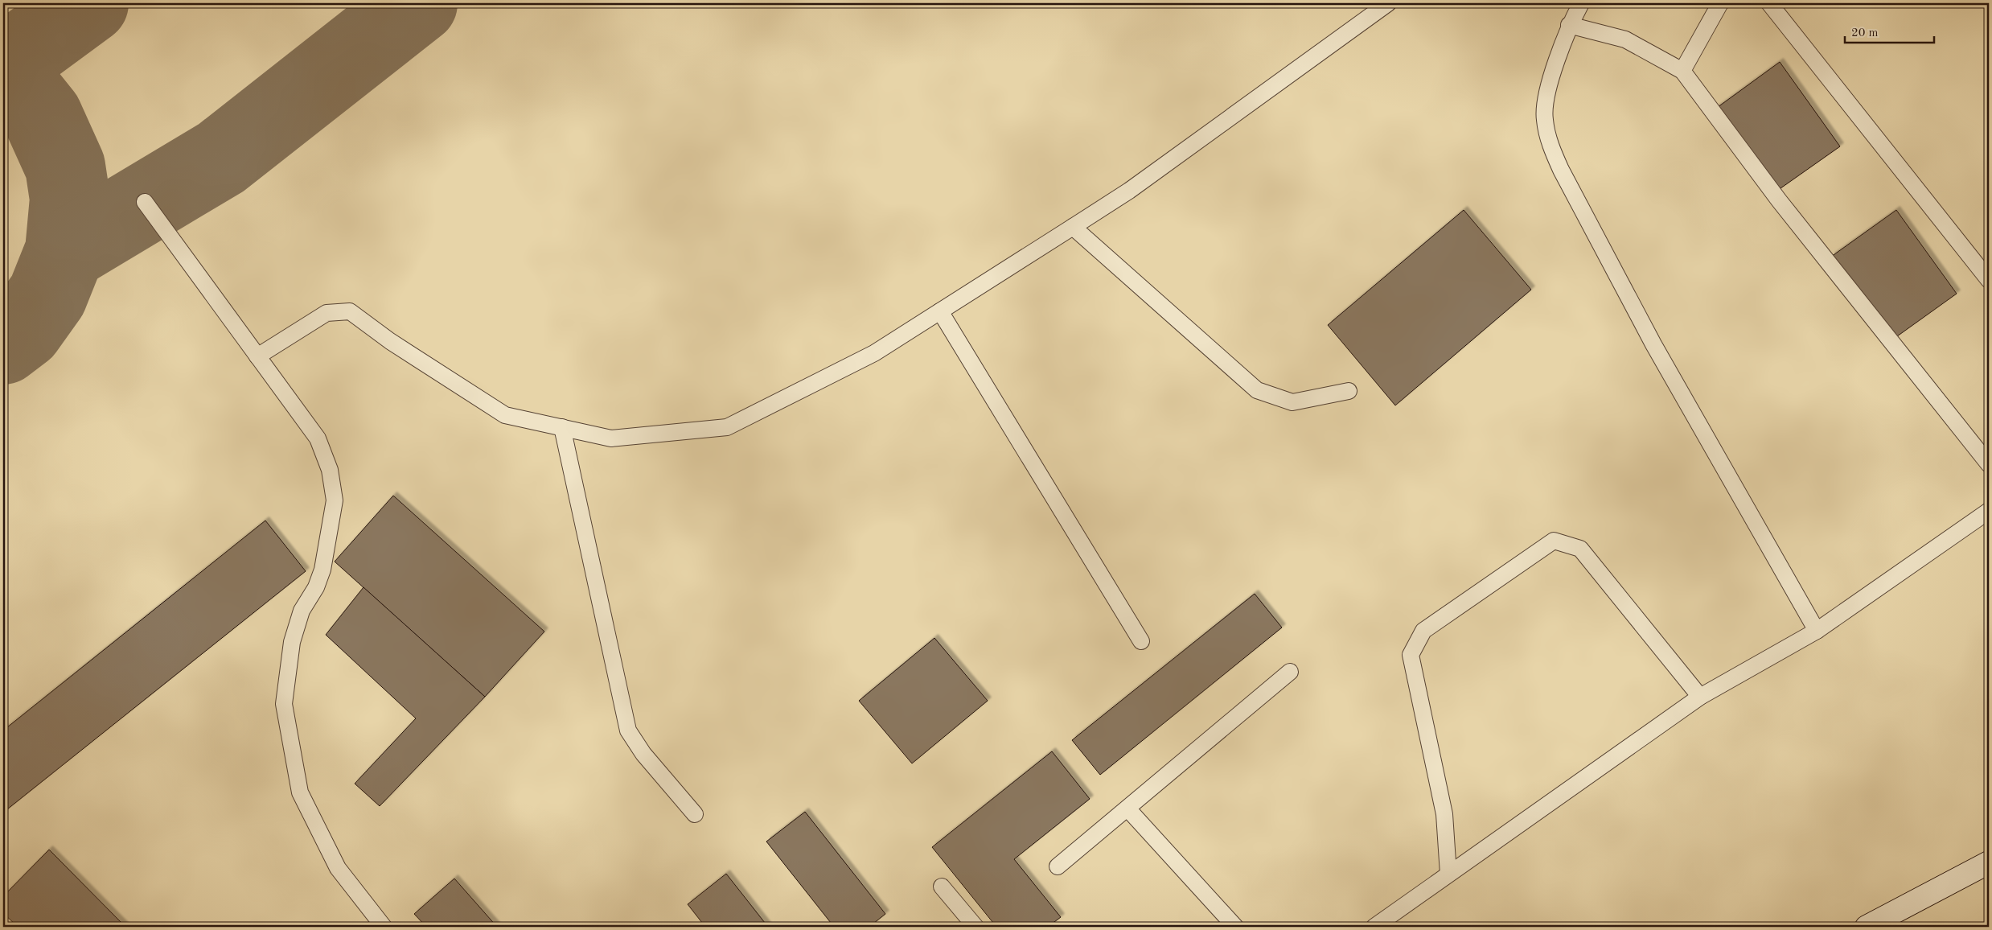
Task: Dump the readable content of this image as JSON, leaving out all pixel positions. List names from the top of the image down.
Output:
{
  "scale_bar": "20 m"
}
